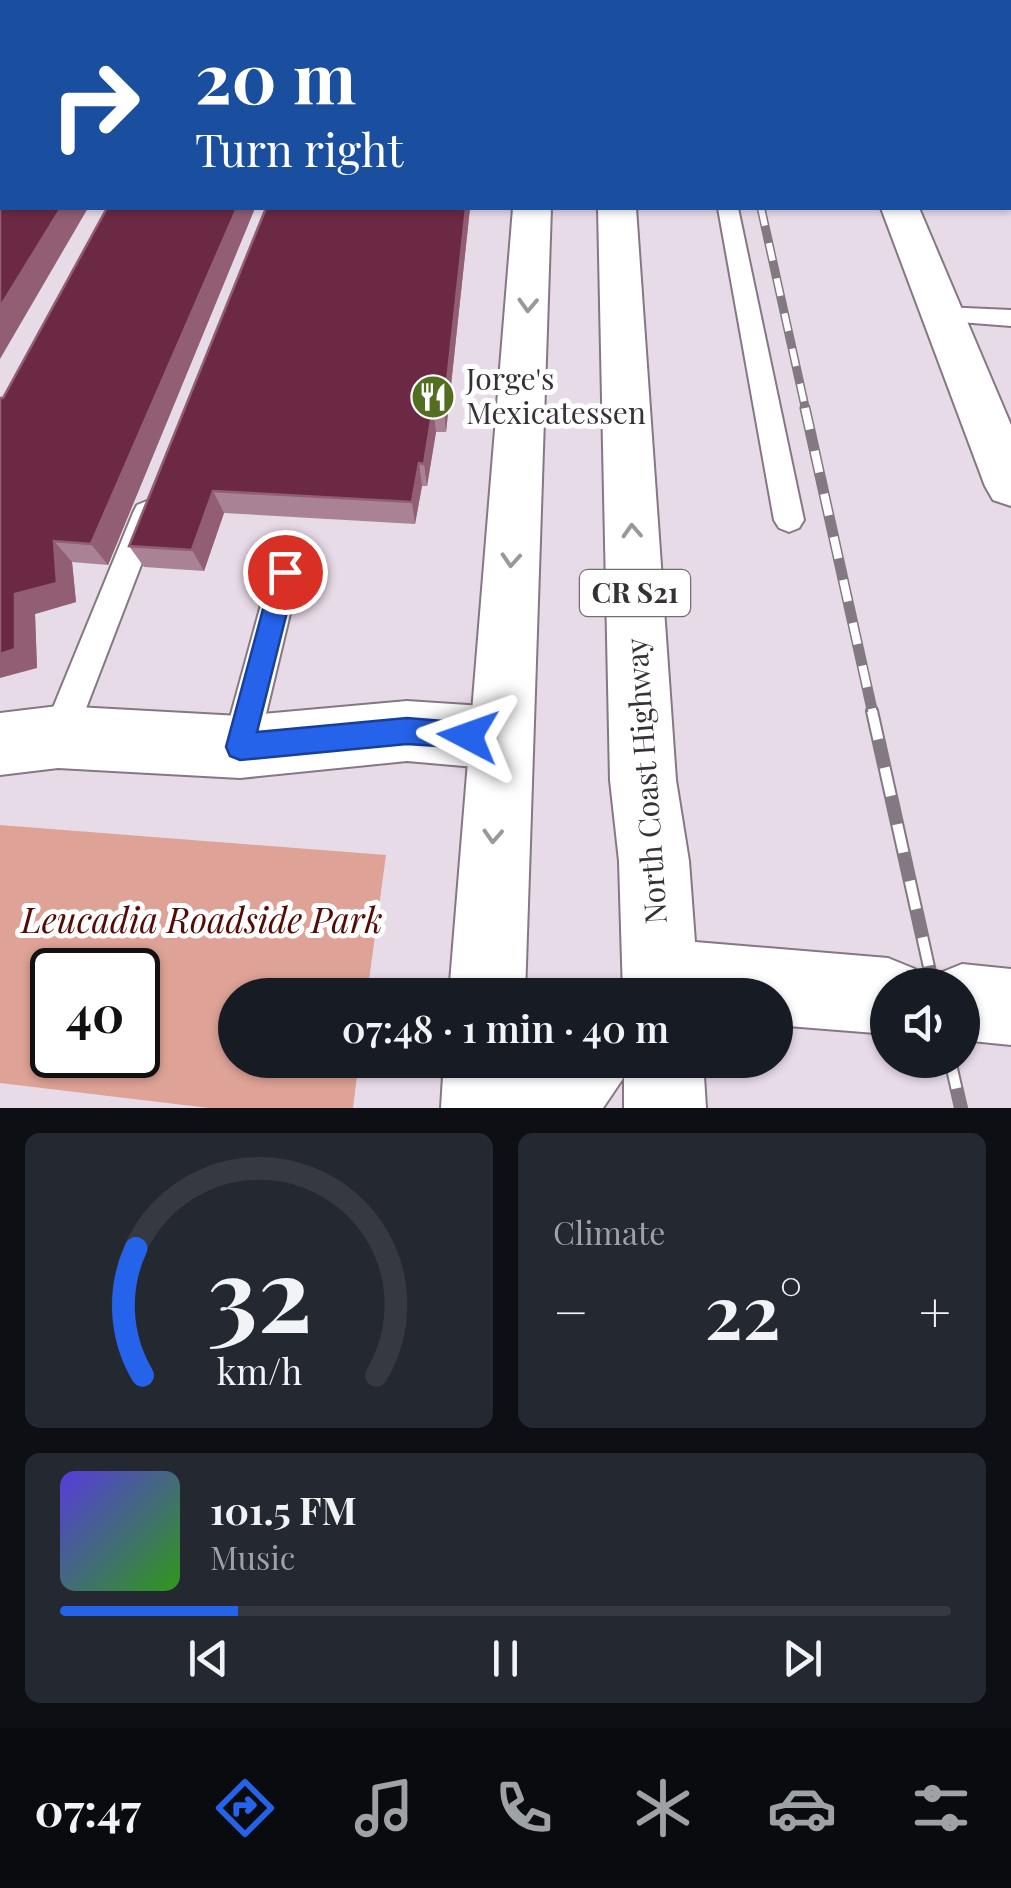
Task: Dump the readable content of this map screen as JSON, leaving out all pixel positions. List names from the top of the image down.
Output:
{
  "streets": {
    "main road": ["CR S21", "North Coast Highway"]
  },
  "parks": ["Leucadia Roadside Park"],
  "places": {
    "restaurant": ["Jorge's Mexicatessen"]
  },
  "page": {
    "turn": ["20 m", "Turn right"],
    "limit": "40",
    "trip": "07:48 · 1 min · 40 m",
    "tile": "Climate",
    "heat": ["−", "22°", "+"],
    "song": ["101.5 FM", "Music"],
    "tabs": "07:47",
    "gauge": ["32", "km/h"]
  }
}
